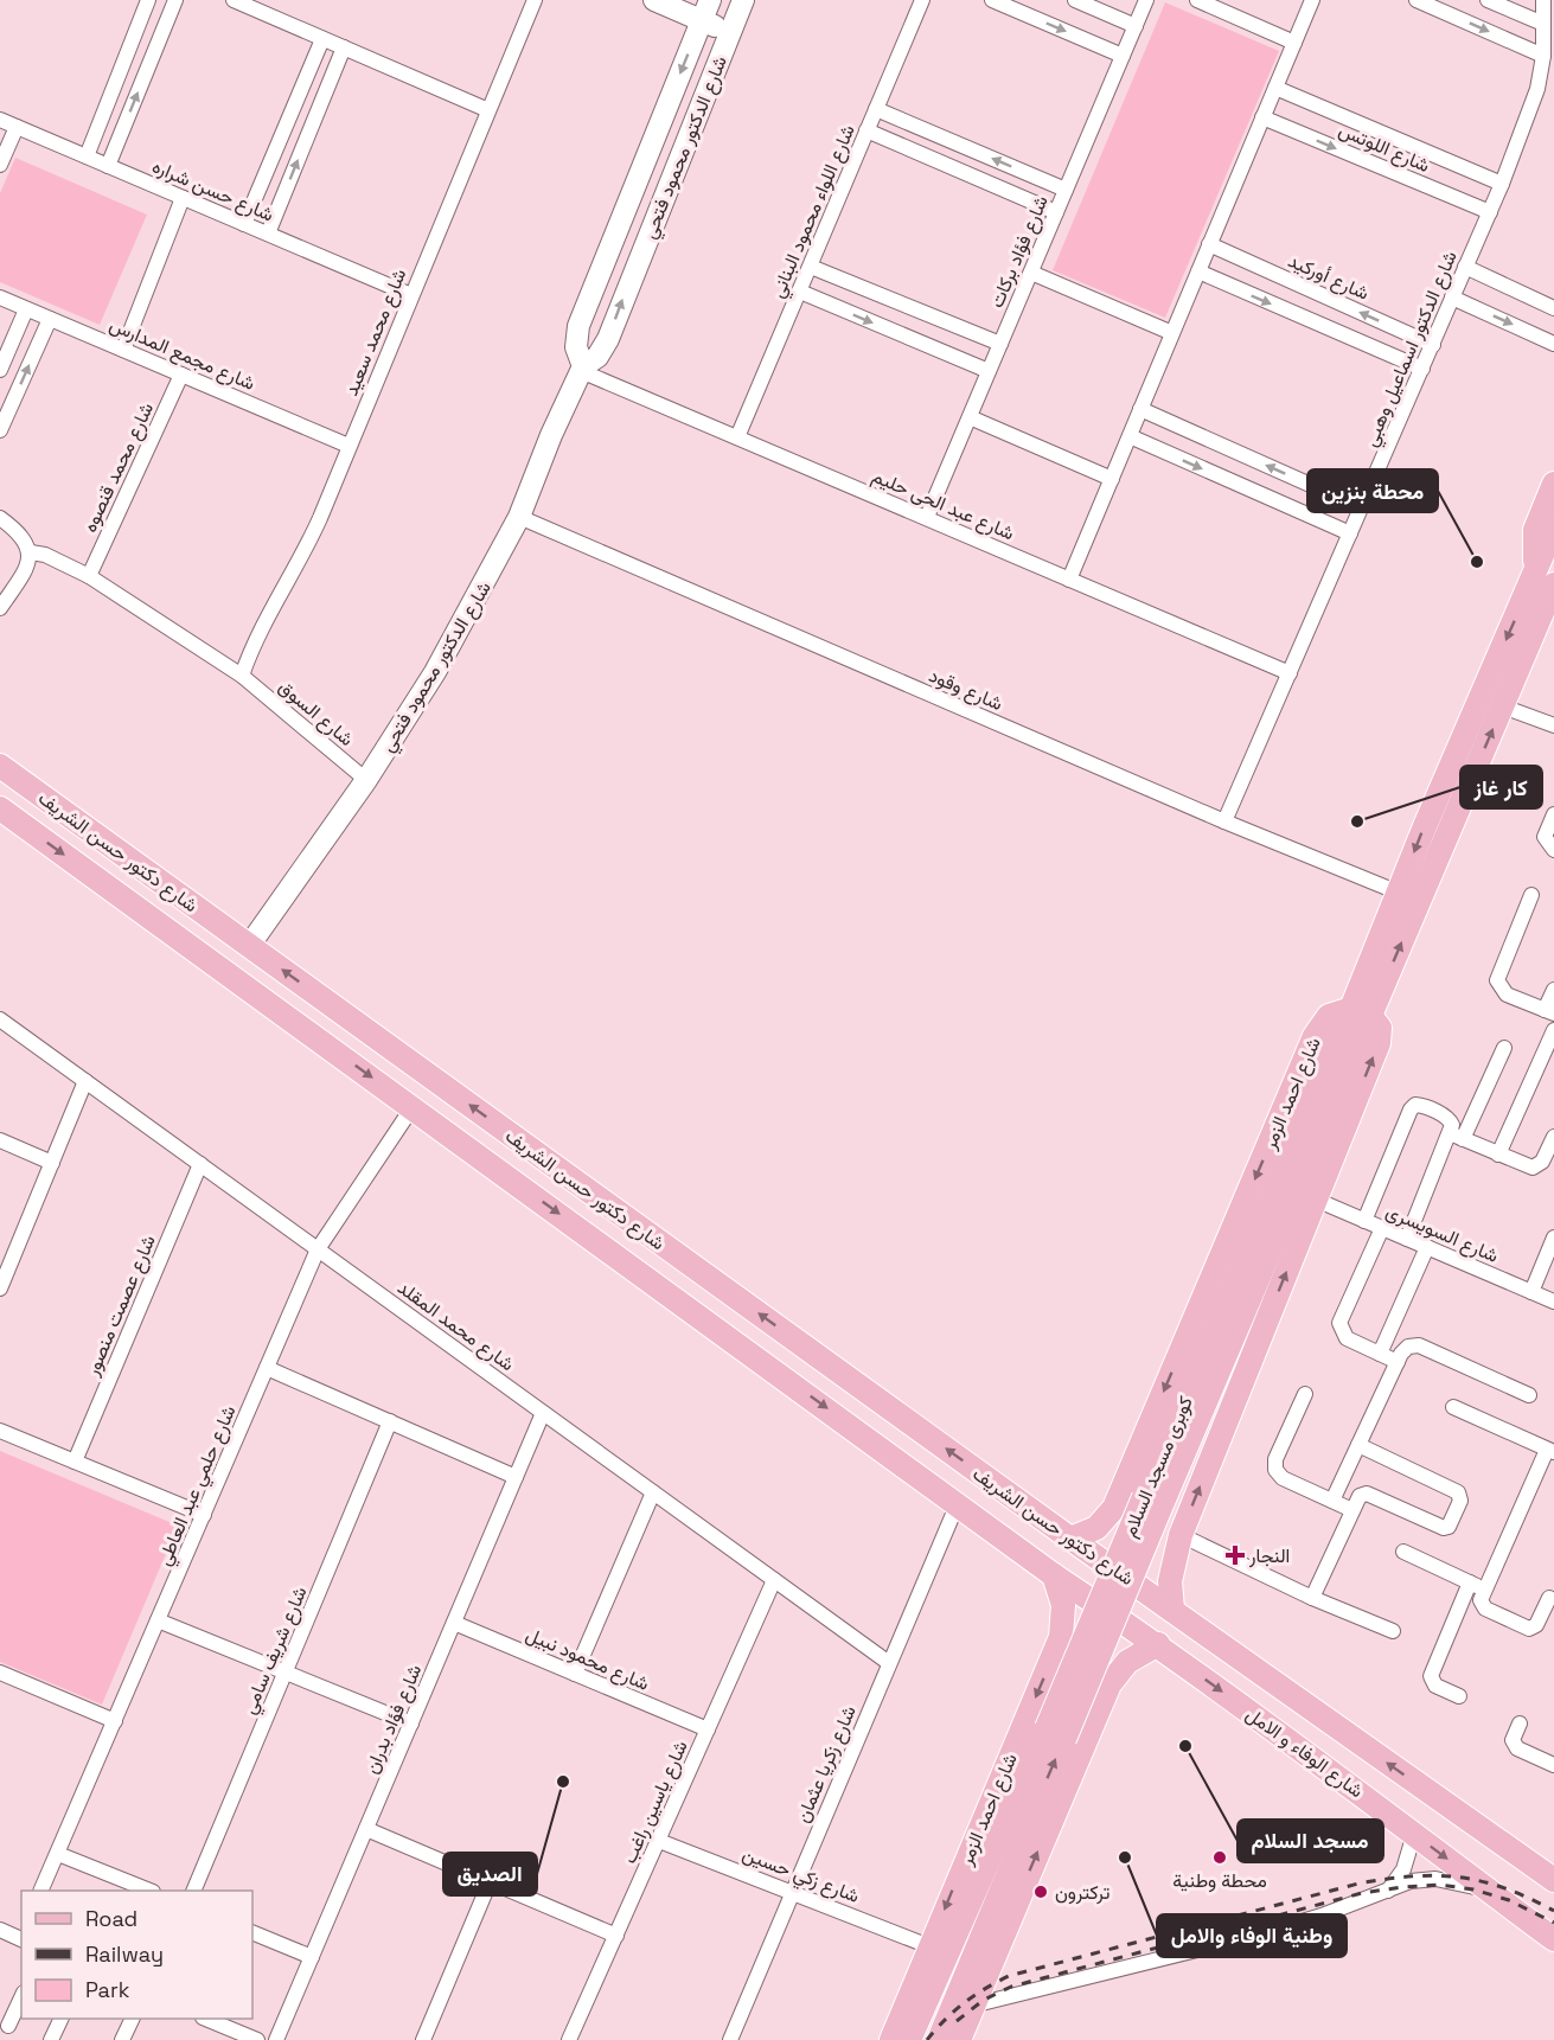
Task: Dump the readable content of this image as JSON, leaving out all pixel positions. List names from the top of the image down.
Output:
{
  "streets": {
    "main road": [
      "شارع دكتور حسن الشريف",
      "شارع احمد الزمر",
      "كوبرى مسجد السلام",
      "شارع الوفاء و الامل"
    ],
    "street": [
      "شارع الدكتور محمود فتحي",
      "شارع اللوتس",
      "شارع حسن شراره",
      "شارع اللواء محمود البناني",
      "شارع فؤاد بركات",
      "شارع أوركيد",
      "شارع محمد سعيد",
      "شارع الدكتور اسماعيل وهبي",
      "شارع مجمع المدارس",
      "شارع محمد قنصوه",
      "شارع عبد الحى حليم",
      "شارع وقود",
      "شارع السوق",
      "شارع السويسرى",
      "شارع عصمت منصور",
      "شارع محمد المقلد",
      "شارع حلمي عبد العاطي",
      "شارع شريف سامي",
      "شارع محمود نبيل",
      "شارع فؤاد بدران",
      "شارع زكريا عثمان",
      "شارع ياسين راغب",
      "شارع زكي حسين"
    ]
  },
  "crossings": [
    ["شارع الدكتور محمود فتحي", "شارع عبد الحى حليم"],
    ["شارع الدكتور محمود فتحي", "شارع وقود"],
    ["شارع الدكتور محمود فتحي", "شارع السوق"],
    ["شارع الدكتور محمود فتحي", "شارع دكتور حسن الشريف"],
    ["شارع اللوتس", "شارع الدكتور اسماعيل وهبي"],
    ["شارع حسن شراره", "شارع محمد سعيد"],
    ["شارع اللواء محمود البناني", "شارع عبد الحى حليم"],
    ["شارع فؤاد بركات", "شارع عبد الحى حليم"],
    ["شارع أوركيد", "شارع الدكتور اسماعيل وهبي"],
    ["شارع محمد سعيد", "شارع مجمع المدارس"],
    ["شارع محمد سعيد", "شارع السوق"],
    ["شارع الدكتور اسماعيل وهبي", "شارع عبد الحى حليم"],
    ["شارع الدكتور اسماعيل وهبي", "شارع وقود"],
    ["شارع مجمع المدارس", "شارع محمد قنصوه"],
    ["شارع محمد قنصوه", "شارع السوق"],
    ["شارع دكتور حسن الشريف", "شارع احمد الزمر"],
    ["شارع دكتور حسن الشريف", "شارع حلمي عبد العاطي"],
    ["شارع دكتور حسن الشريف", "شارع الوفاء و الامل"],
    ["شارع دكتور حسن الشريف", "شارع زكريا عثمان"],
    ["شارع احمد الزمر", "كوبرى مسجد السلام"],
    ["شارع احمد الزمر", "شارع زكي حسين"],
    ["شارع عصمت منصور", "شارع محمد المقلد"],
    ["شارع محمد المقلد", "شارع حلمي عبد العاطي"],
    ["شارع محمد المقلد", "شارع فؤاد بدران"],
    ["شارع محمد المقلد", "شارع زكريا عثمان"],
    ["شارع محمد المقلد", "شارع ياسين راغب"],
    ["شارع محمود نبيل", "شارع فؤاد بدران"],
    ["شارع محمود نبيل", "شارع ياسين راغب"],
    ["شارع زكريا عثمان", "شارع زكي حسين"],
    ["شارع ياسين راغب", "شارع زكي حسين"]
  ],
  "places": {
    "other": [
      "محطة بنزين",
      "كار غاز",
      "مسجد السلام",
      "الصديق",
      "وطنية الوفاء والامل",
      "محطة وطنية",
      "تركترون"
    ],
    "health": ["النجار"]
  },
  "legend": ["Road", "Railway", "Park"]
}
